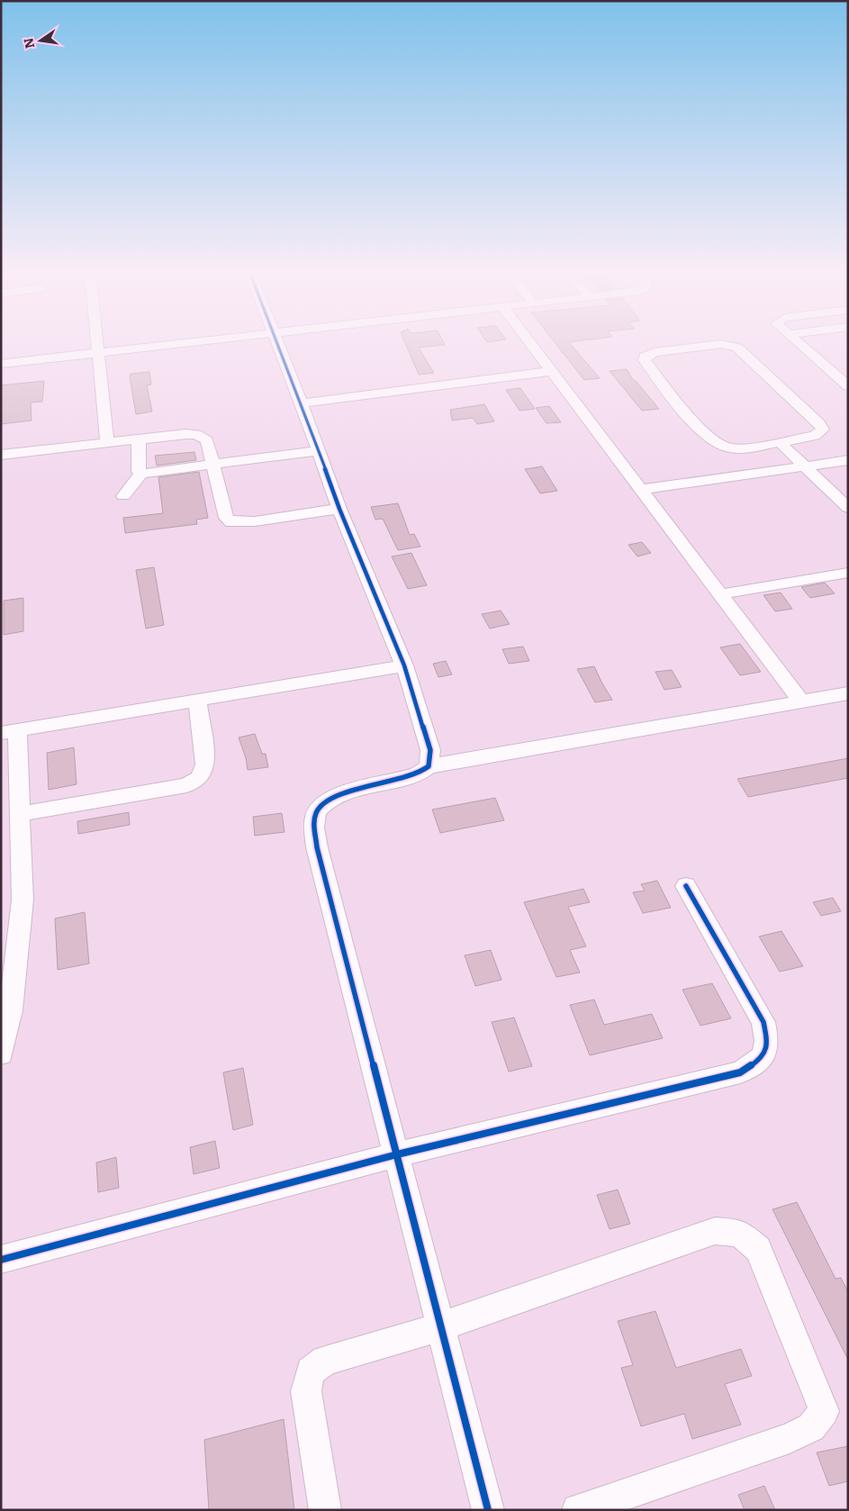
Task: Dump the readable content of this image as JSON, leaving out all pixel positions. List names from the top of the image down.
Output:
{
  "north": "left"
}
